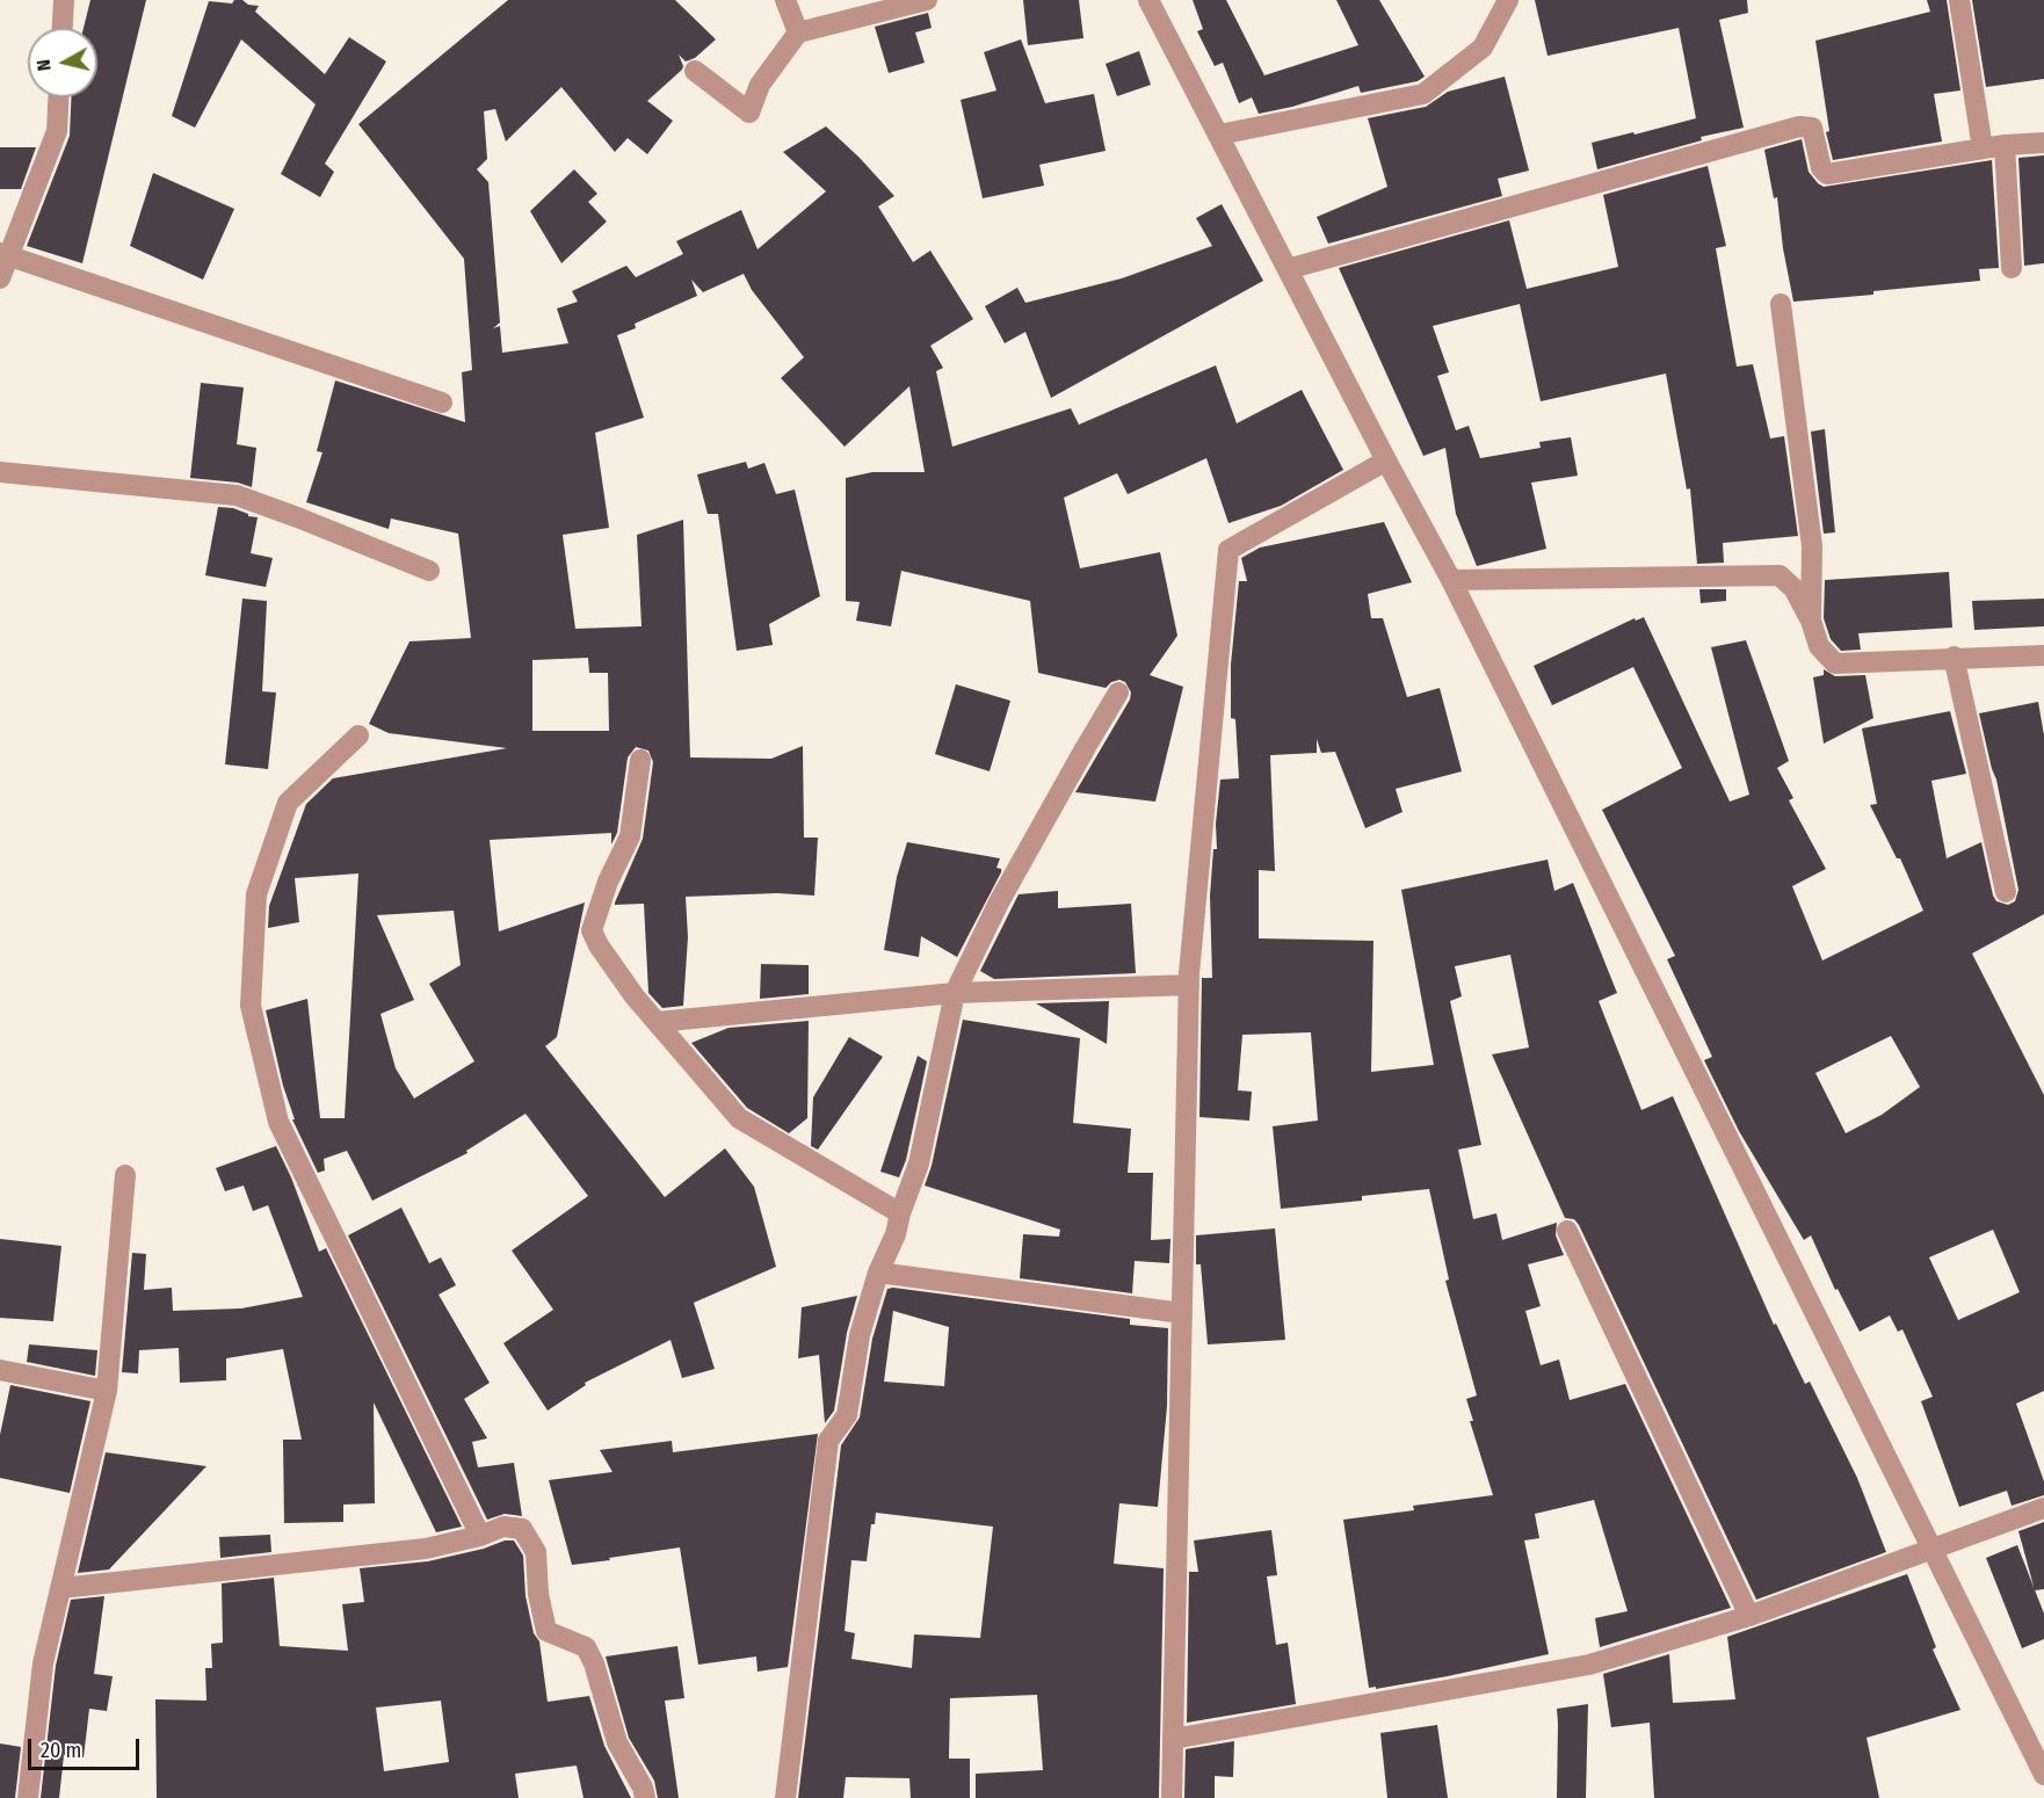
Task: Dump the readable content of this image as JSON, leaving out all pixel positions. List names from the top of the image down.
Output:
{
  "scale_bar": "20 m",
  "north": "left"
}
